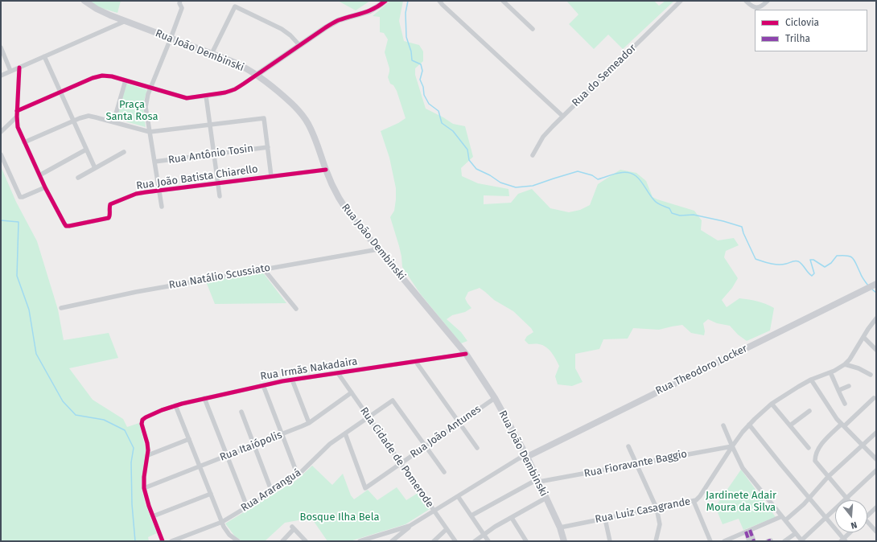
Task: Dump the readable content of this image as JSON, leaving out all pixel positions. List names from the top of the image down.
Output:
{
  "streets": {
    "main road": ["Rua João Dembinski", "Rua Theodoro Locker"],
    "street": [
      "Rua do Semeador",
      "Rua Antônio Tosin",
      "Rua João Batista Chiarello",
      "Rua Natálio Scussiato",
      "Rua Irmãs Nakadaira",
      "Rua João Antunes",
      "Rua Itaiópolis",
      "Rua Cidade de Pomerode",
      "Rua Fioravante Baggio",
      "Rua Araranguá",
      "Rua Luiz Casagrande"
    ]
  },
  "crossings": [
    ["Rua João Dembinski", "Rua João Batista Chiarello"],
    ["Rua João Dembinski", "Rua Natálio Scussiato"],
    ["Rua João Dembinski", "Rua Irmãs Nakadaira"],
    ["Rua João Dembinski", "Rua Theodoro Locker"],
    ["Rua João Dembinski", "Rua João Antunes"],
    ["Rua João Dembinski", "Rua Fioravante Baggio"],
    ["Rua João Dembinski", "Rua Luiz Casagrande"],
    ["Rua Irmãs Nakadaira", "Rua Cidade de Pomerode"],
    ["Rua João Antunes", "Rua Cidade de Pomerode"],
    ["Rua João Antunes", "Rua Araranguá"],
    ["Rua Itaiópolis", "Rua Cidade de Pomerode"],
    ["Rua Cidade de Pomerode", "Rua Araranguá"],
    ["Rua Fioravante Baggio", "Rua Luiz Casagrande"]
  ],
  "parks": ["Praça Santa Rosa", "Jardinete Adair Moura da Silva", "Bosque Ilha Bela"],
  "legend": ["Ciclovia", "Trilha"],
  "north": "bottom"
}
